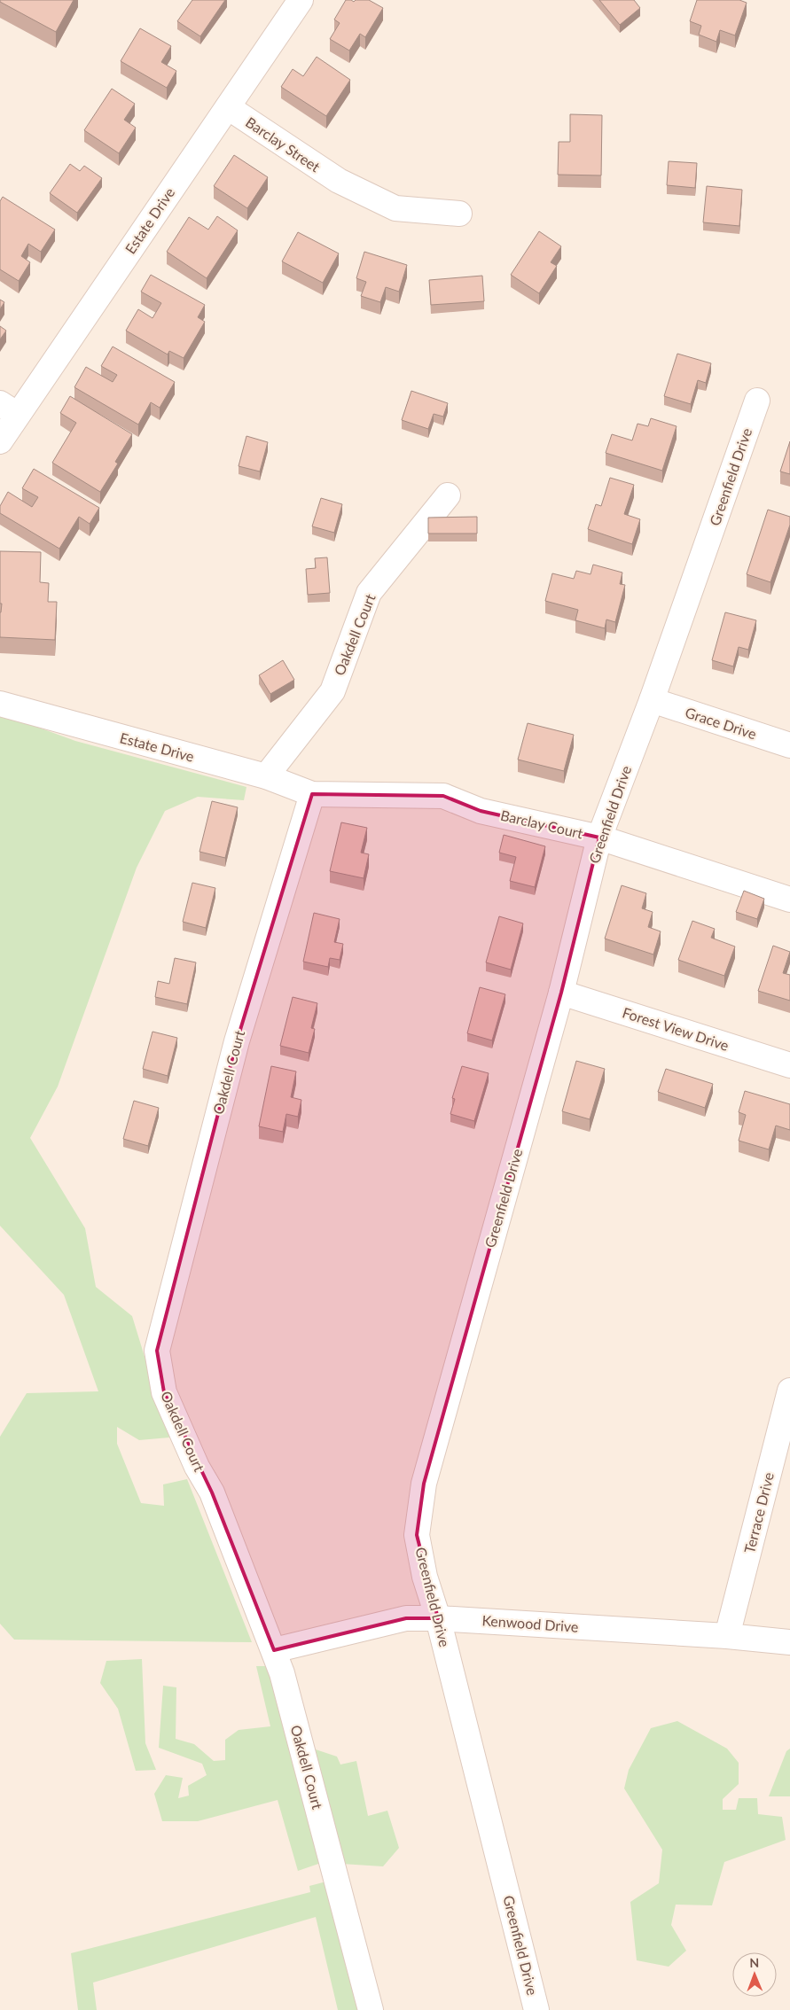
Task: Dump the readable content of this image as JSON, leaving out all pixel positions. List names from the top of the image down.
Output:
{
  "streets": {
    "street": [
      "Barclay Street",
      "Estate Drive",
      "Greenfield Drive",
      "Oakdell Court",
      "Grace Drive",
      "Barclay Court",
      "Forest View Drive",
      "Terrace Drive",
      "Kenwood Drive"
    ]
  },
  "crossings": [
    ["Barclay Street", "Estate Drive"],
    ["Estate Drive", "Oakdell Court"],
    ["Estate Drive", "Barclay Court"],
    ["Greenfield Drive", "Grace Drive"],
    ["Greenfield Drive", "Barclay Court"],
    ["Greenfield Drive", "Forest View Drive"],
    ["Greenfield Drive", "Kenwood Drive"],
    ["Oakdell Court", "Barclay Court"],
    ["Oakdell Court", "Kenwood Drive"],
    ["Terrace Drive", "Kenwood Drive"]
  ],
  "north": "top"
}
